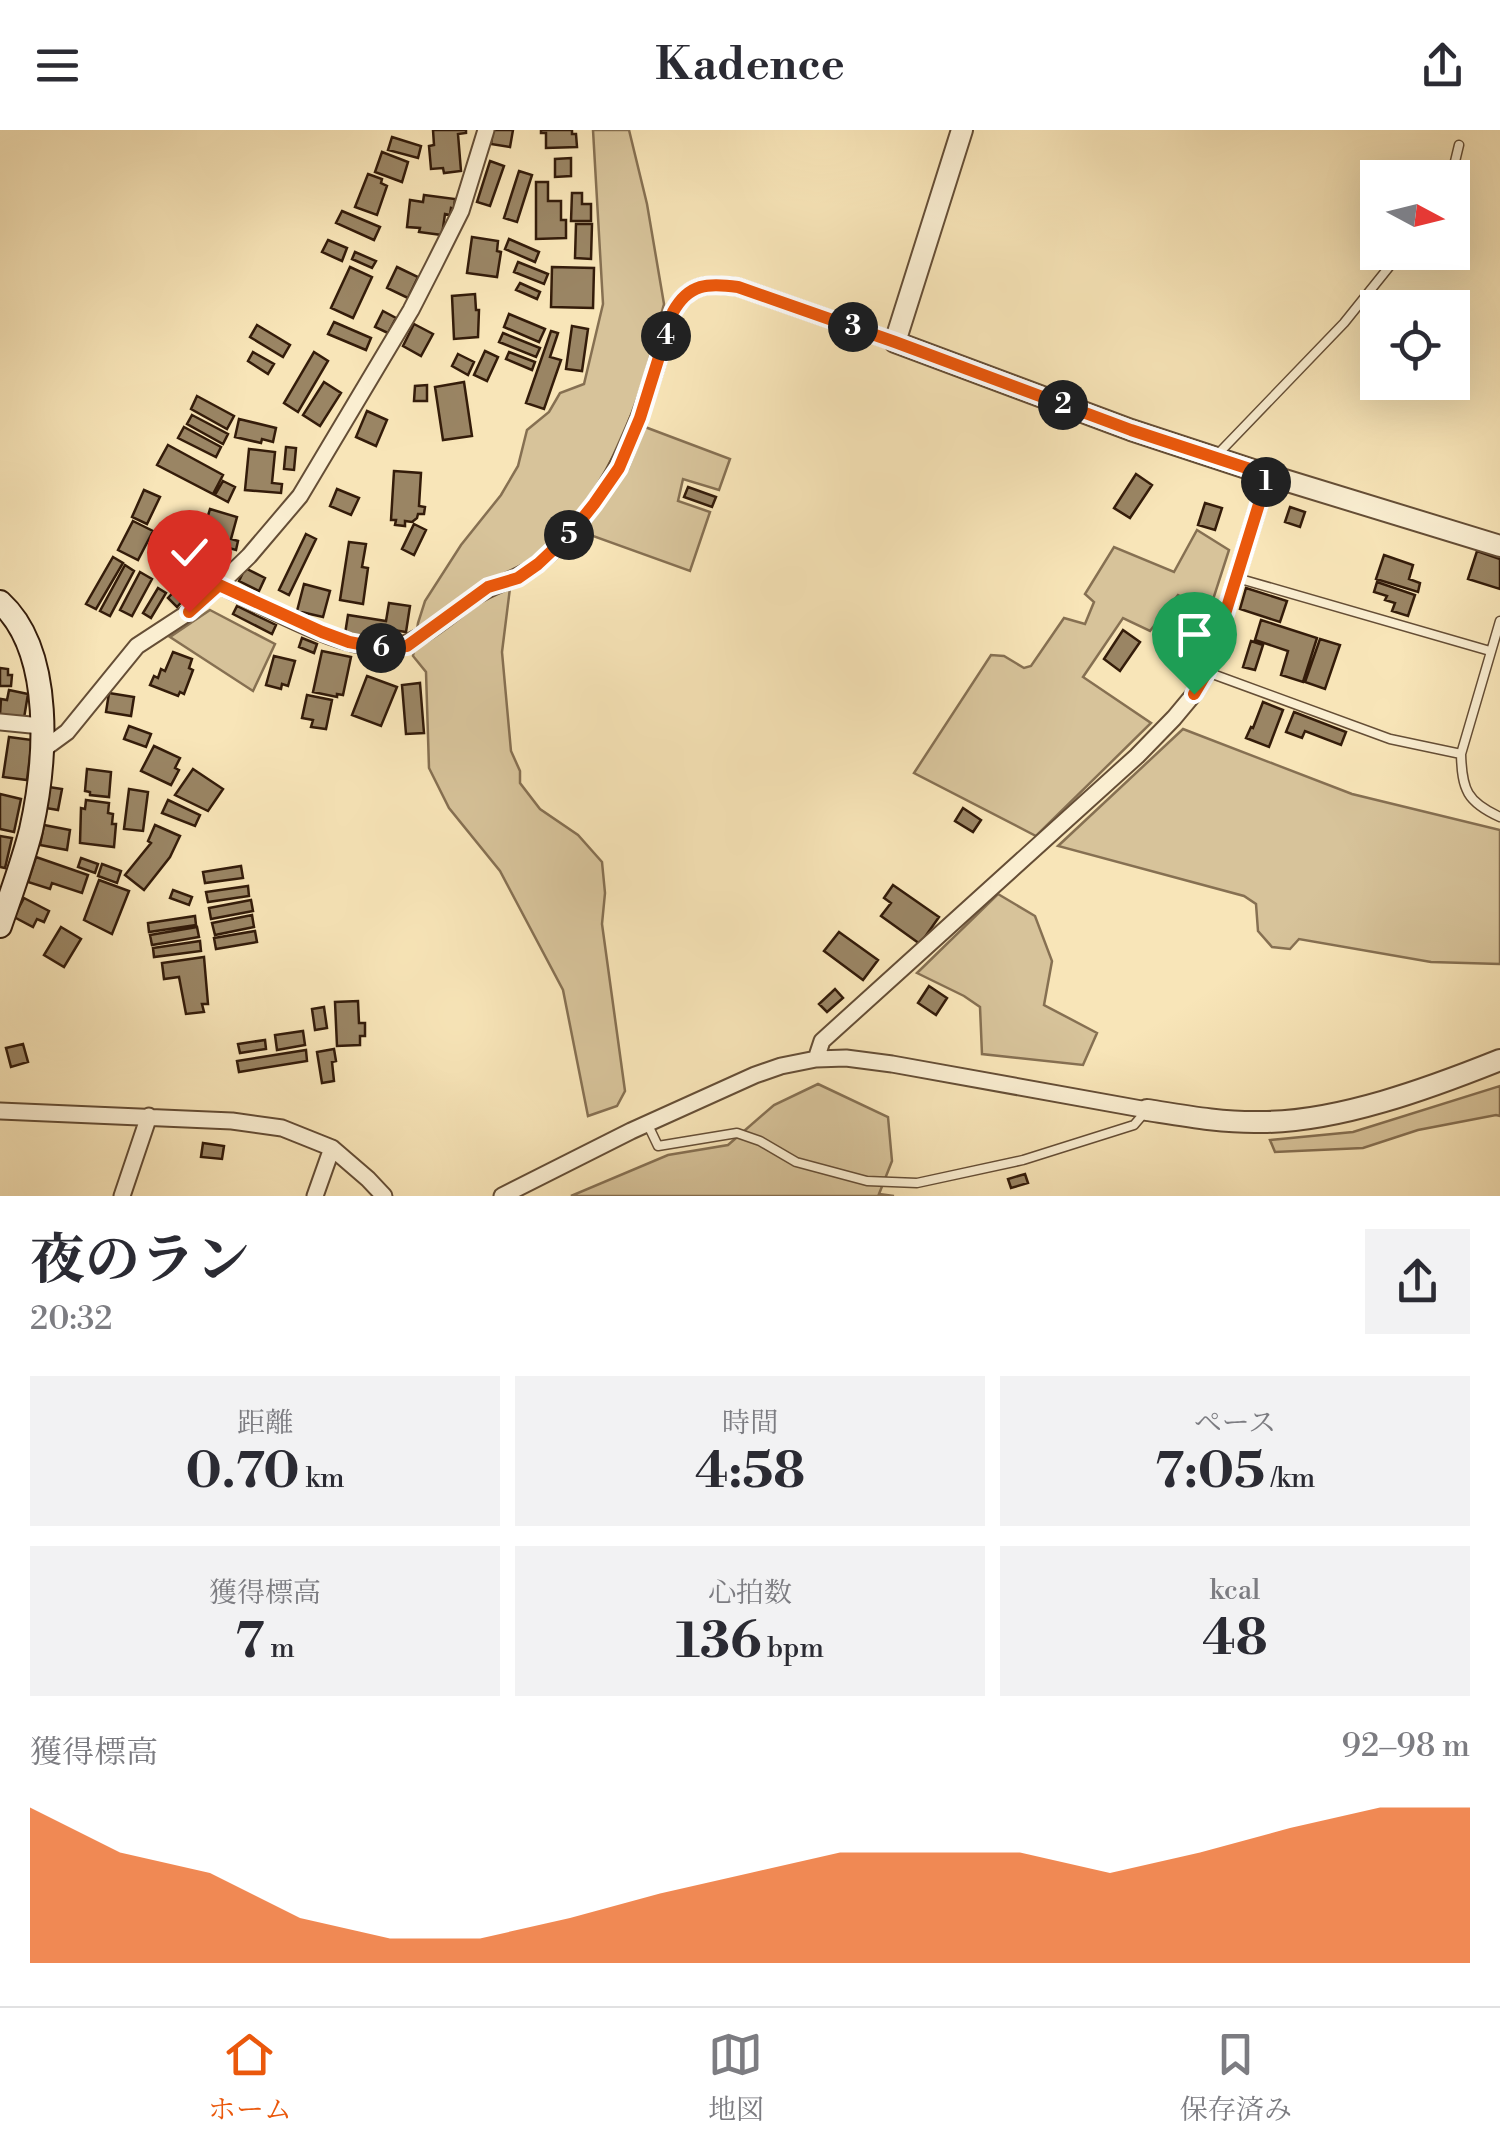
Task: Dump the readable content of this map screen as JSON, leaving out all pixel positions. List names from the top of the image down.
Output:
{
  "north": "right",
  "page": {
    "header": "Kadence",
    "pins": [
      "3",
      "4",
      "2",
      "1",
      "5",
      "6"
    ],
    "heading": ["夜のラン", "20:32"],
    "stats": [
      ["距離", "0.70 km"],
      ["時間", "4:58"],
      ["ペース", "7:05 /km"],
      ["獲得標高", "7 m"],
      ["心拍数", "136 bpm"],
      ["kcal", "48"]
    ],
    "chart": ["獲得標高", "92–98 m"],
    "tabs": ["ホーム", "地図", "保存済み"]
  }
}
